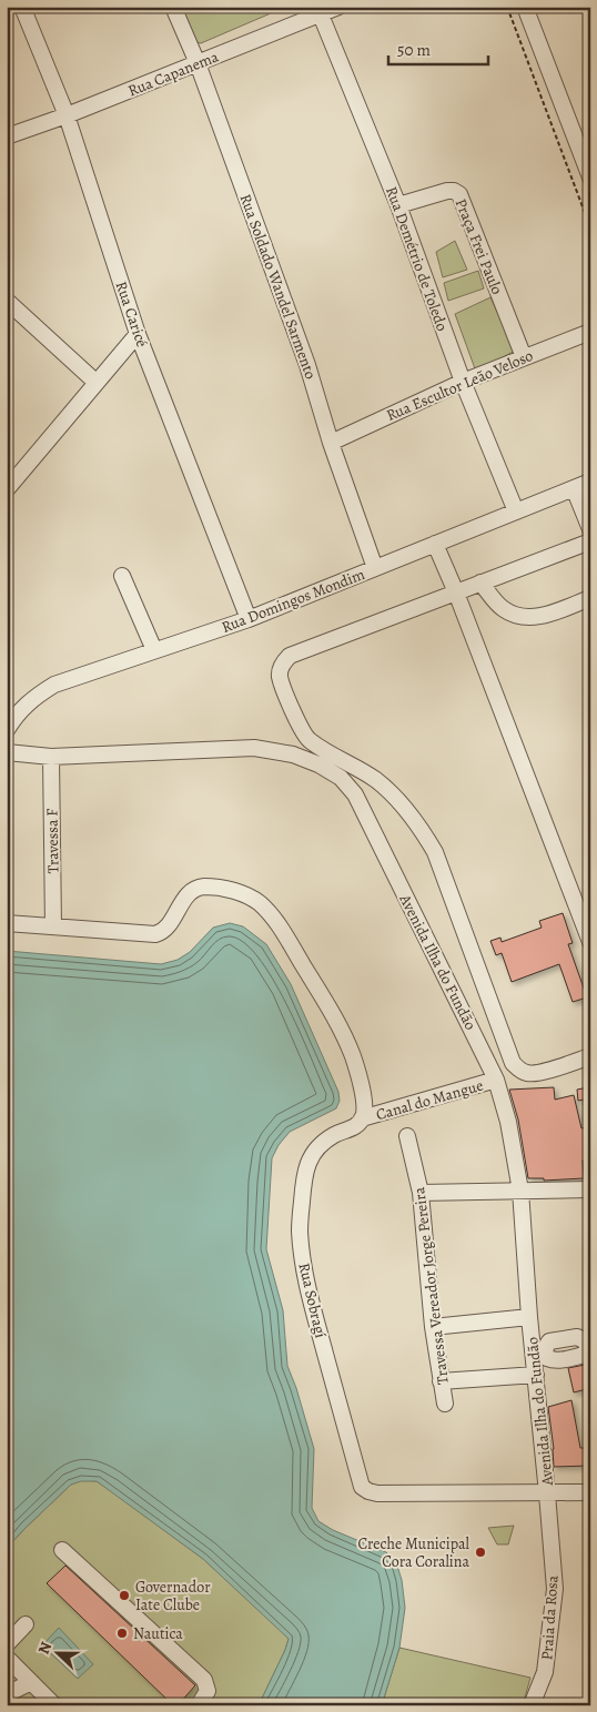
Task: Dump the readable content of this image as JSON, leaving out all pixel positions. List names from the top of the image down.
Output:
{
  "streets": {
    "street": [
      "Rua Capanema",
      "Praça Frei Paulo",
      "Rua Demétrio de Toledo",
      "Rua Soldado Wandel Sarmento",
      "Rua Caricé",
      "Rua Escultor Leão Veloso",
      "Rua Domingos Mondim",
      "Travessa F",
      "Avenida Ilha do Fundão",
      "Canal do Mangue",
      "Travessa Vereador Jorge Pereira",
      "Rua Sobragí",
      "Praia da Rosa"
    ]
  },
  "crossings": [
    ["Rua Capanema", "Rua Demétrio de Toledo"],
    ["Rua Capanema", "Rua Soldado Wandel Sarmento"],
    ["Rua Capanema", "Rua Caricé"],
    ["Praça Frei Paulo", "Rua Demétrio de Toledo"],
    ["Praça Frei Paulo", "Rua Escultor Leão Veloso"],
    ["Rua Demétrio de Toledo", "Rua Escultor Leão Veloso"],
    ["Rua Demétrio de Toledo", "Rua Domingos Mondim"],
    ["Rua Soldado Wandel Sarmento", "Rua Escultor Leão Veloso"],
    ["Rua Soldado Wandel Sarmento", "Rua Domingos Mondim"],
    ["Rua Caricé", "Rua Domingos Mondim"],
    ["Travessa F", "Avenida Ilha do Fundão"],
    ["Avenida Ilha do Fundão", "Canal do Mangue"],
    ["Avenida Ilha do Fundão", "Rua Sobragí"],
    ["Avenida Ilha do Fundão", "Praia da Rosa"],
    ["Canal do Mangue", "Rua Sobragí"],
    ["Rua Sobragí", "Praia da Rosa"]
  ],
  "places": ["Creche Municipal Cora Coralina", "Governador Iate Clube", "Nautica"],
  "scale_bar": "50 m",
  "north": "left"
}
